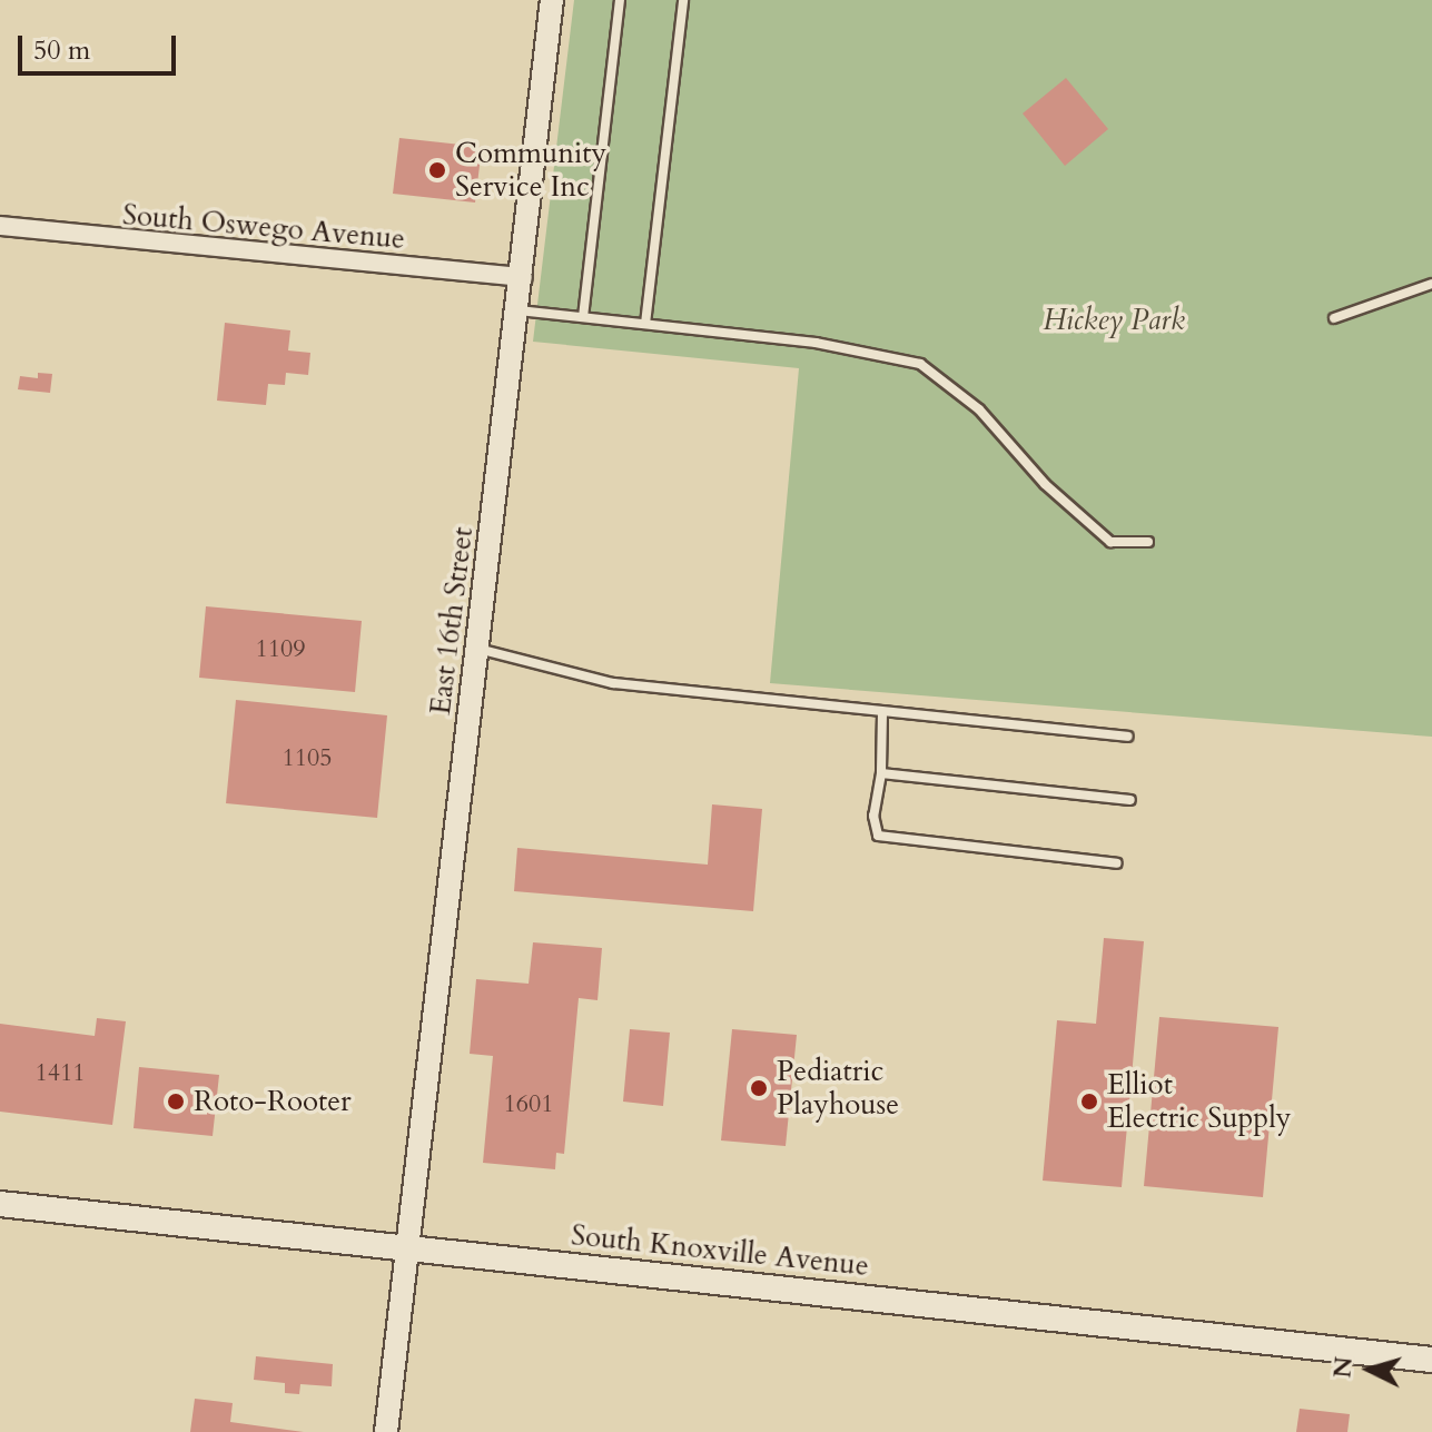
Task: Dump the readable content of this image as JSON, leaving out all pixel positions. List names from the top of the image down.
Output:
{
  "streets": {
    "main road": ["South Knoxville Avenue"],
    "street": ["South Oswego Avenue", "East 16th Street"]
  },
  "crossings": [
    ["South Oswego Avenue", "East 16th Street"],
    ["East 16th Street", "South Knoxville Avenue"]
  ],
  "parks": ["Hickey Park"],
  "places": [
    "Community Service Inc",
    "Pediatric Playhouse",
    "Roto-Rooter",
    "Elliot Electric Supply"
  ],
  "house_numbers": [
    "1109",
    "1105",
    "1411",
    "1601"
  ],
  "scale_bar": "50 m",
  "north": "left"
}
